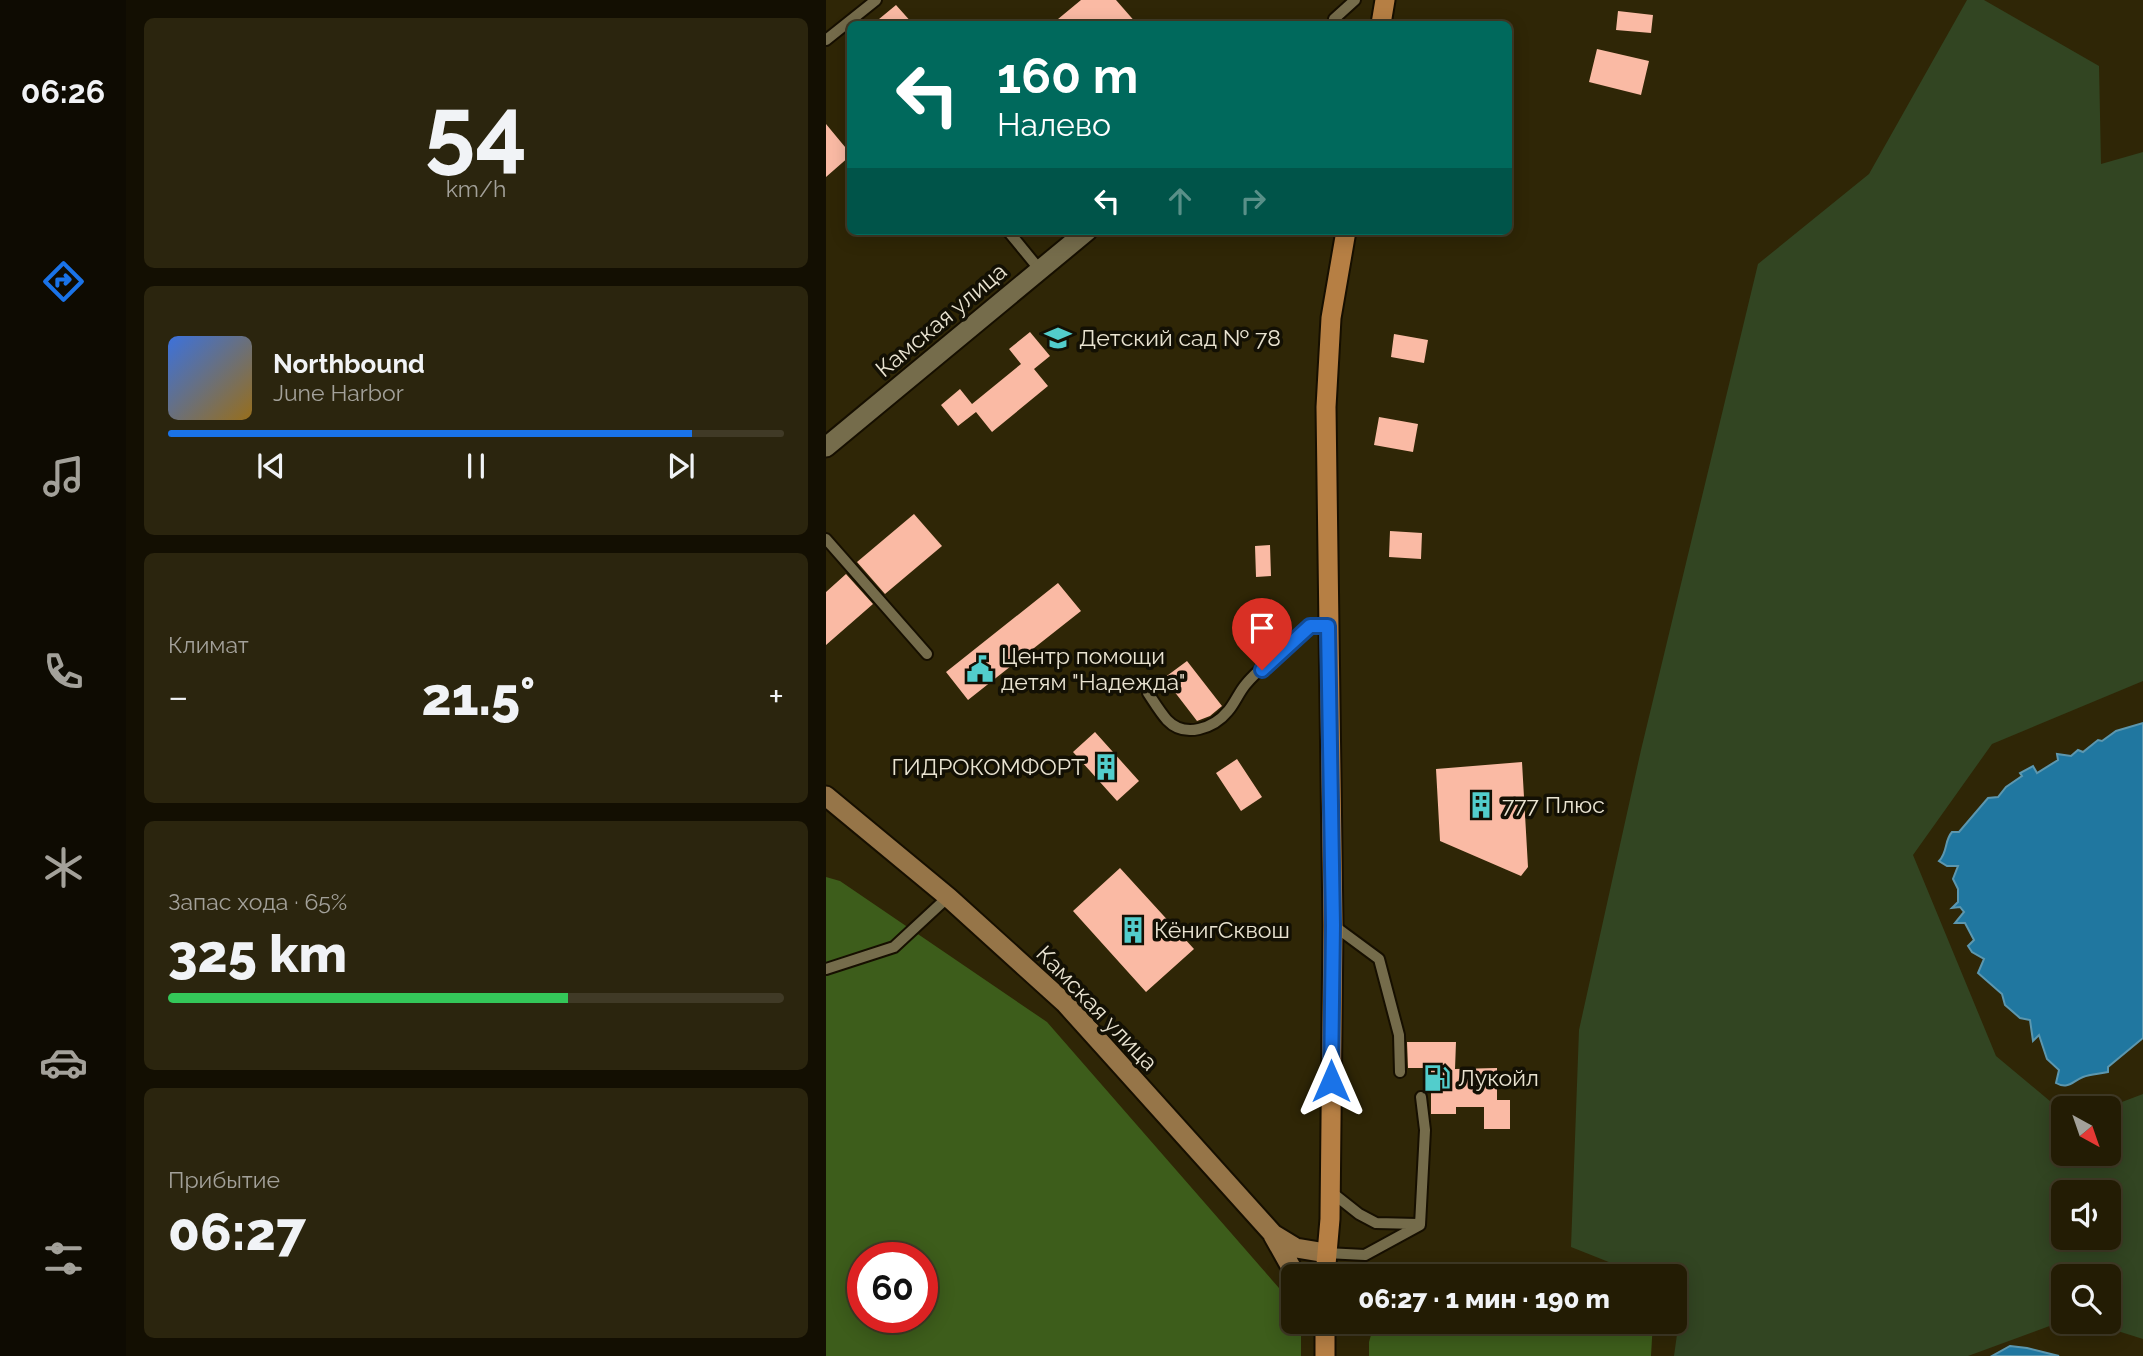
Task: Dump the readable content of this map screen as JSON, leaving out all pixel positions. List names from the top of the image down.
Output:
{
  "streets": {
    "main road": ["Камская улица"]
  },
  "places": {
    "school or university": ["Детский сад № 78"],
    "public building": ["Центр помощи детям \"Надежда\""],
    "building": ["ГИДРОКОМФОРТ", "777 Плюс", "КёнигСквош"],
    "fuel station": ["Лукойл"]
  },
  "north": "bottom right",
  "page": {
    "tabs": "06:26",
    "tile": [
      ["54", "km/h"],
      "Климат",
      ["Запас хода · 65%", "325 km"],
      ["Прибытие", "06:27"]
    ],
    "turn": ["160 m", "Налево"],
    "song": ["Northbound", "June Harbor"],
    "heat": ["−", "21.5°", "+"],
    "limit": "60",
    "trip": "06:27 · 1 мин · 190 m"
  }
}
